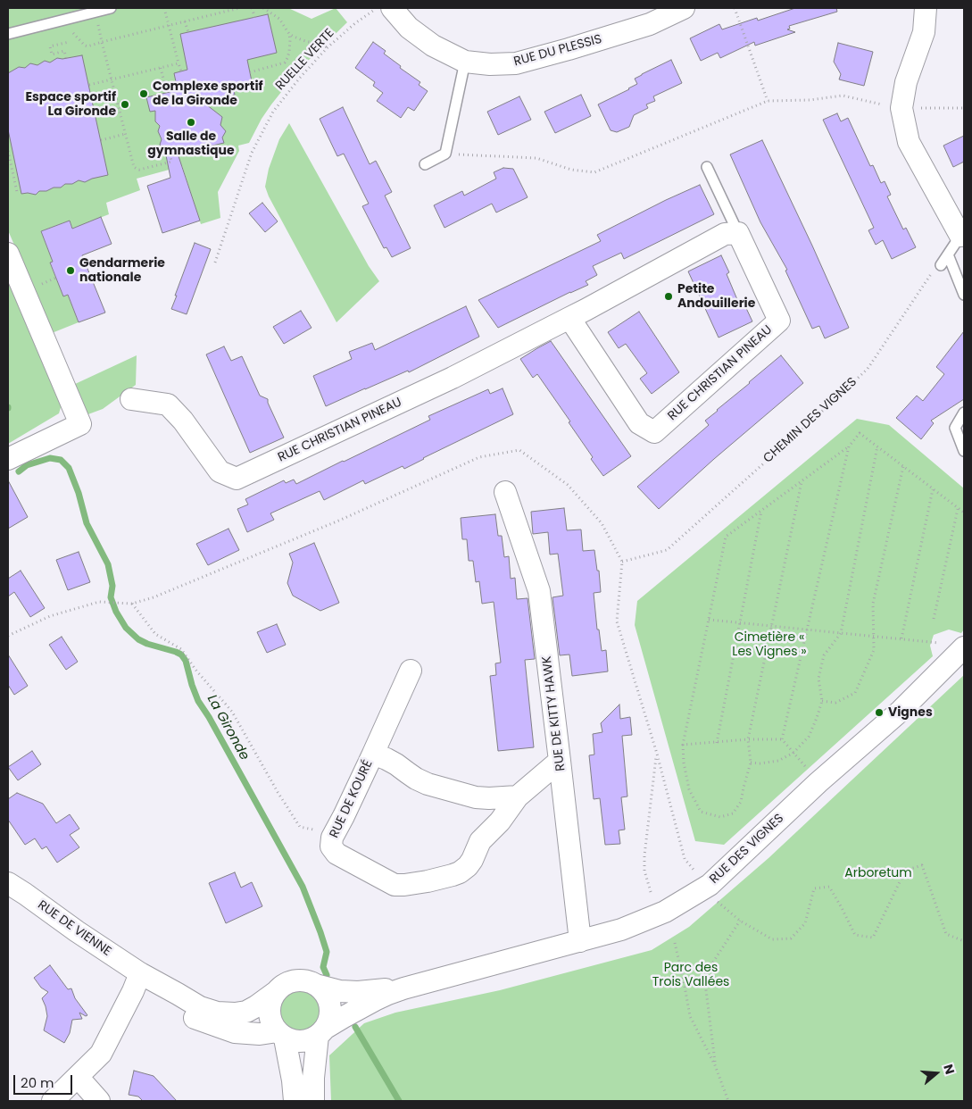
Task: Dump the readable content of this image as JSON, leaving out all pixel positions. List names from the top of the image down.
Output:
{
  "streets": {
    "street": [
      "RUE DU PLESSIS",
      "RUE CHRISTIAN PINEAU",
      "RUE DE KITTY HAWK",
      "RUE DE KOURÉ",
      "RUE DES VIGNES",
      "RUE DE VIENNE"
    ],
    "path": ["RUELLE VERTE", "CHEMIN DES VIGNES"]
  },
  "crossings": [
    ["RUE DE KITTY HAWK", "RUE DE KOURÉ"],
    ["RUE DE KITTY HAWK", "RUE DES VIGNES"],
    ["RUE DES VIGNES", "RUE DE VIENNE"]
  ],
  "water": ["La Gironde"],
  "parks": ["Cimetière « Les Vignes »", "Arboretum", "Parc des Trois Vallées"],
  "places": [
    "Complexe sportif de la Gironde",
    "Espace sportif La Gironde",
    "Salle de gymnastique",
    "Gendarmerie nationale",
    "Petite Andouillerie",
    "Vignes"
  ],
  "scale_bar": "20 m",
  "north": "right"
}
